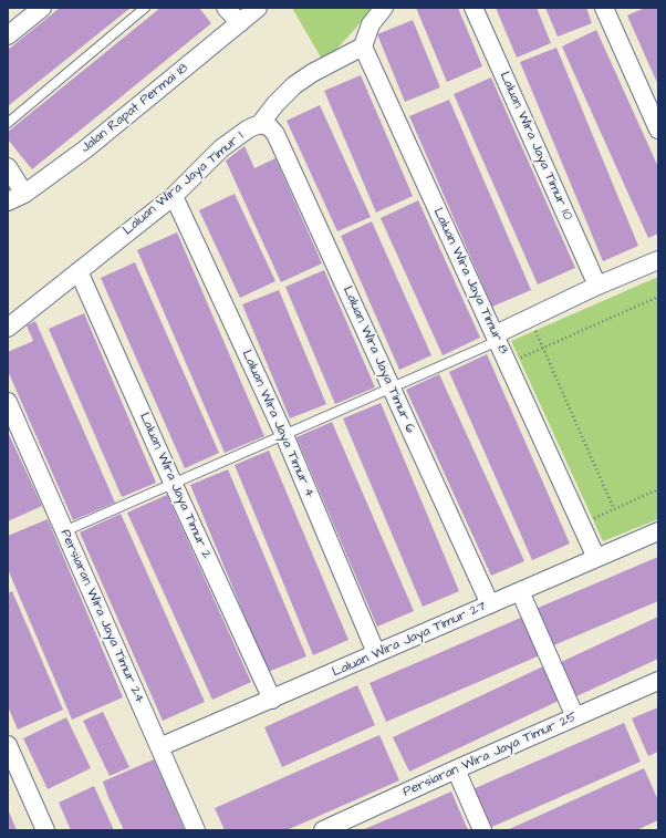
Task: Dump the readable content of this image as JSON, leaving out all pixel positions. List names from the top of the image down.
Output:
{
  "streets": {
    "street": [
      "Jalan Rapat Permai 18",
      "Laluan Wira Jaya Timur 10",
      "Laluan Wira Jaya Timur 1",
      "Laluan Wira Jaya Timur 8",
      "Laluan Wira Jaya Timur 6",
      "Laluan Wira Jaya Timur 4",
      "Laluan Wira Jaya Timur 2",
      "Persiaran Wira Jaya Timur 24",
      "Laluan Wira Jaya Timur 27",
      "Persiaran Wira Jaya Timur 25"
    ]
  },
  "crossings": [
    ["Laluan Wira Jaya Timur 1", "Laluan Wira Jaya Timur 8"],
    ["Laluan Wira Jaya Timur 1", "Laluan Wira Jaya Timur 6"],
    ["Laluan Wira Jaya Timur 1", "Laluan Wira Jaya Timur 4"],
    ["Laluan Wira Jaya Timur 1", "Laluan Wira Jaya Timur 2"],
    ["Laluan Wira Jaya Timur 8", "Laluan Wira Jaya Timur 27"],
    ["Laluan Wira Jaya Timur 6", "Laluan Wira Jaya Timur 27"],
    ["Laluan Wira Jaya Timur 4", "Laluan Wira Jaya Timur 27"],
    ["Laluan Wira Jaya Timur 2", "Laluan Wira Jaya Timur 27"],
    ["Persiaran Wira Jaya Timur 24", "Laluan Wira Jaya Timur 27"]
  ]
}
